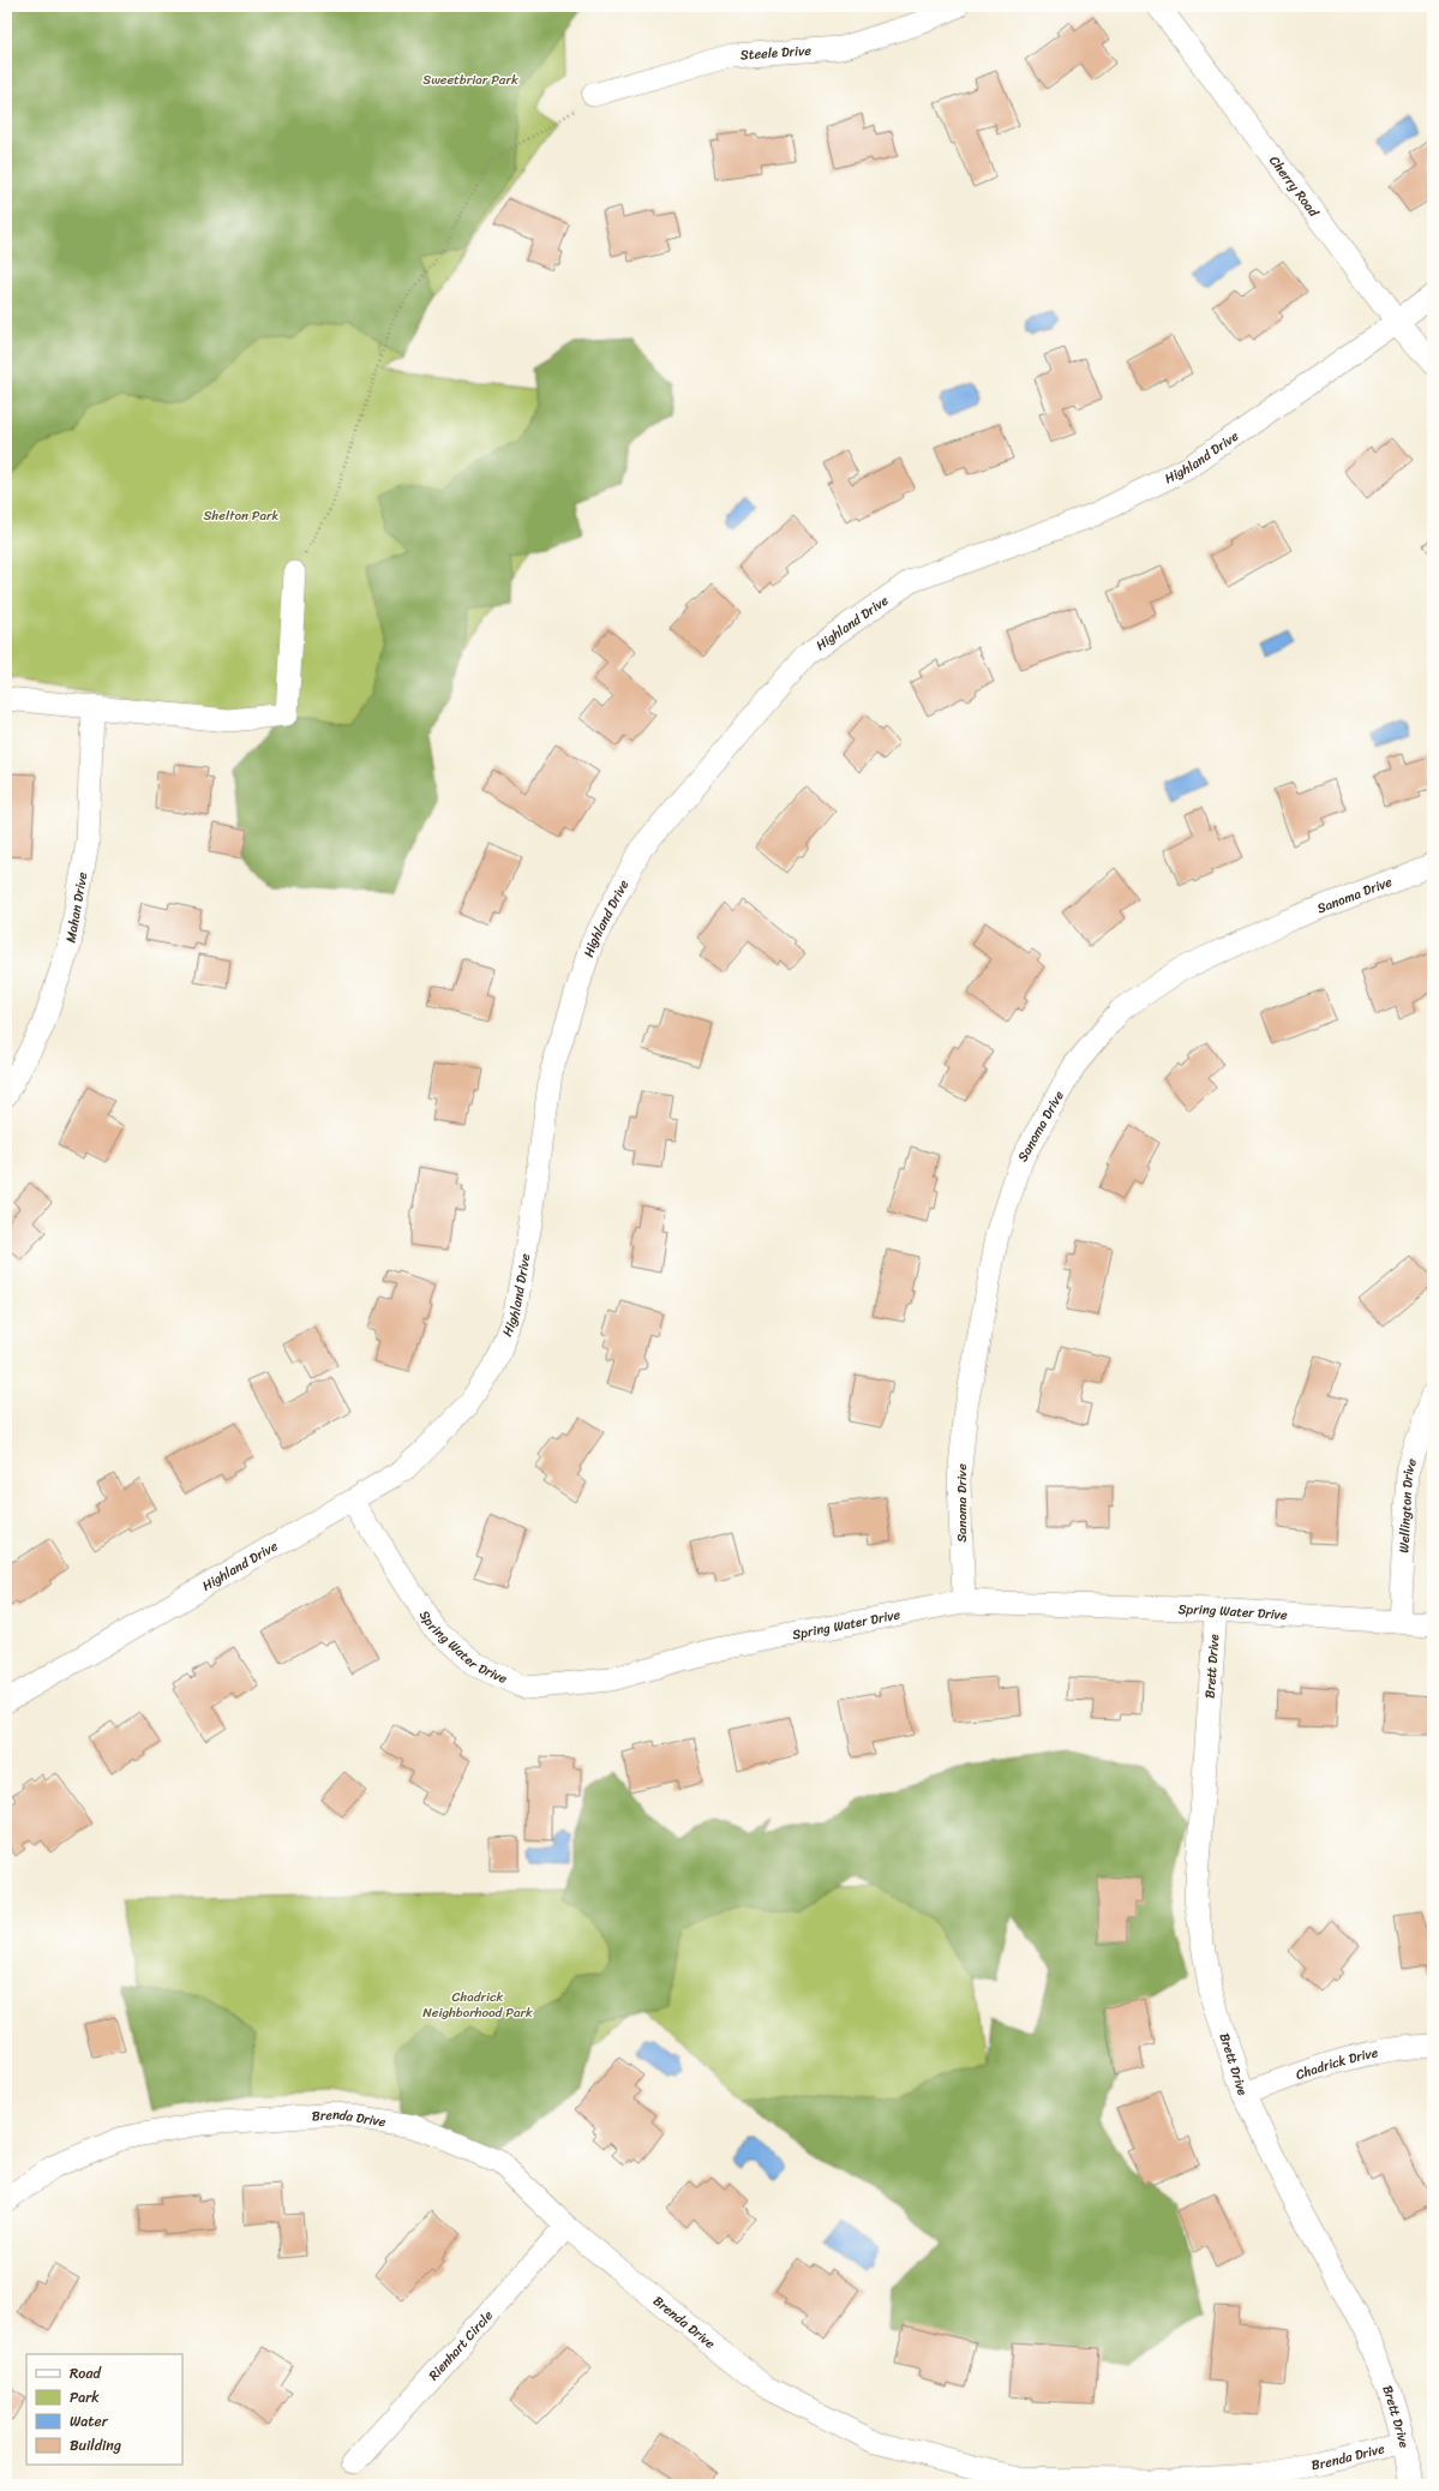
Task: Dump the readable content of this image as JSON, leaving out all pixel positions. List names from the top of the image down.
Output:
{
  "streets": {
    "street": [
      "Steele Drive",
      "Cherry Road",
      "Highland Drive",
      "Sanoma Drive",
      "Mahan Drive",
      "Wellington Drive",
      "Spring Water Drive",
      "Brett Drive",
      "Chadrick Drive",
      "Brenda Drive",
      "Rienhart Circle"
    ]
  },
  "crossings": [
    ["Cherry Road", "Highland Drive"],
    ["Highland Drive", "Spring Water Drive"],
    ["Sanoma Drive", "Spring Water Drive"],
    ["Wellington Drive", "Spring Water Drive"],
    ["Spring Water Drive", "Brett Drive"],
    ["Brett Drive", "Chadrick Drive"],
    ["Brett Drive", "Brenda Drive"],
    ["Brenda Drive", "Rienhart Circle"]
  ],
  "parks": ["Sweetbriar Park", "Shelton Park", "Chadrick Neighborhood Park"],
  "legend": [
    "Road",
    "Park",
    "Water",
    "Building"
  ]
}
